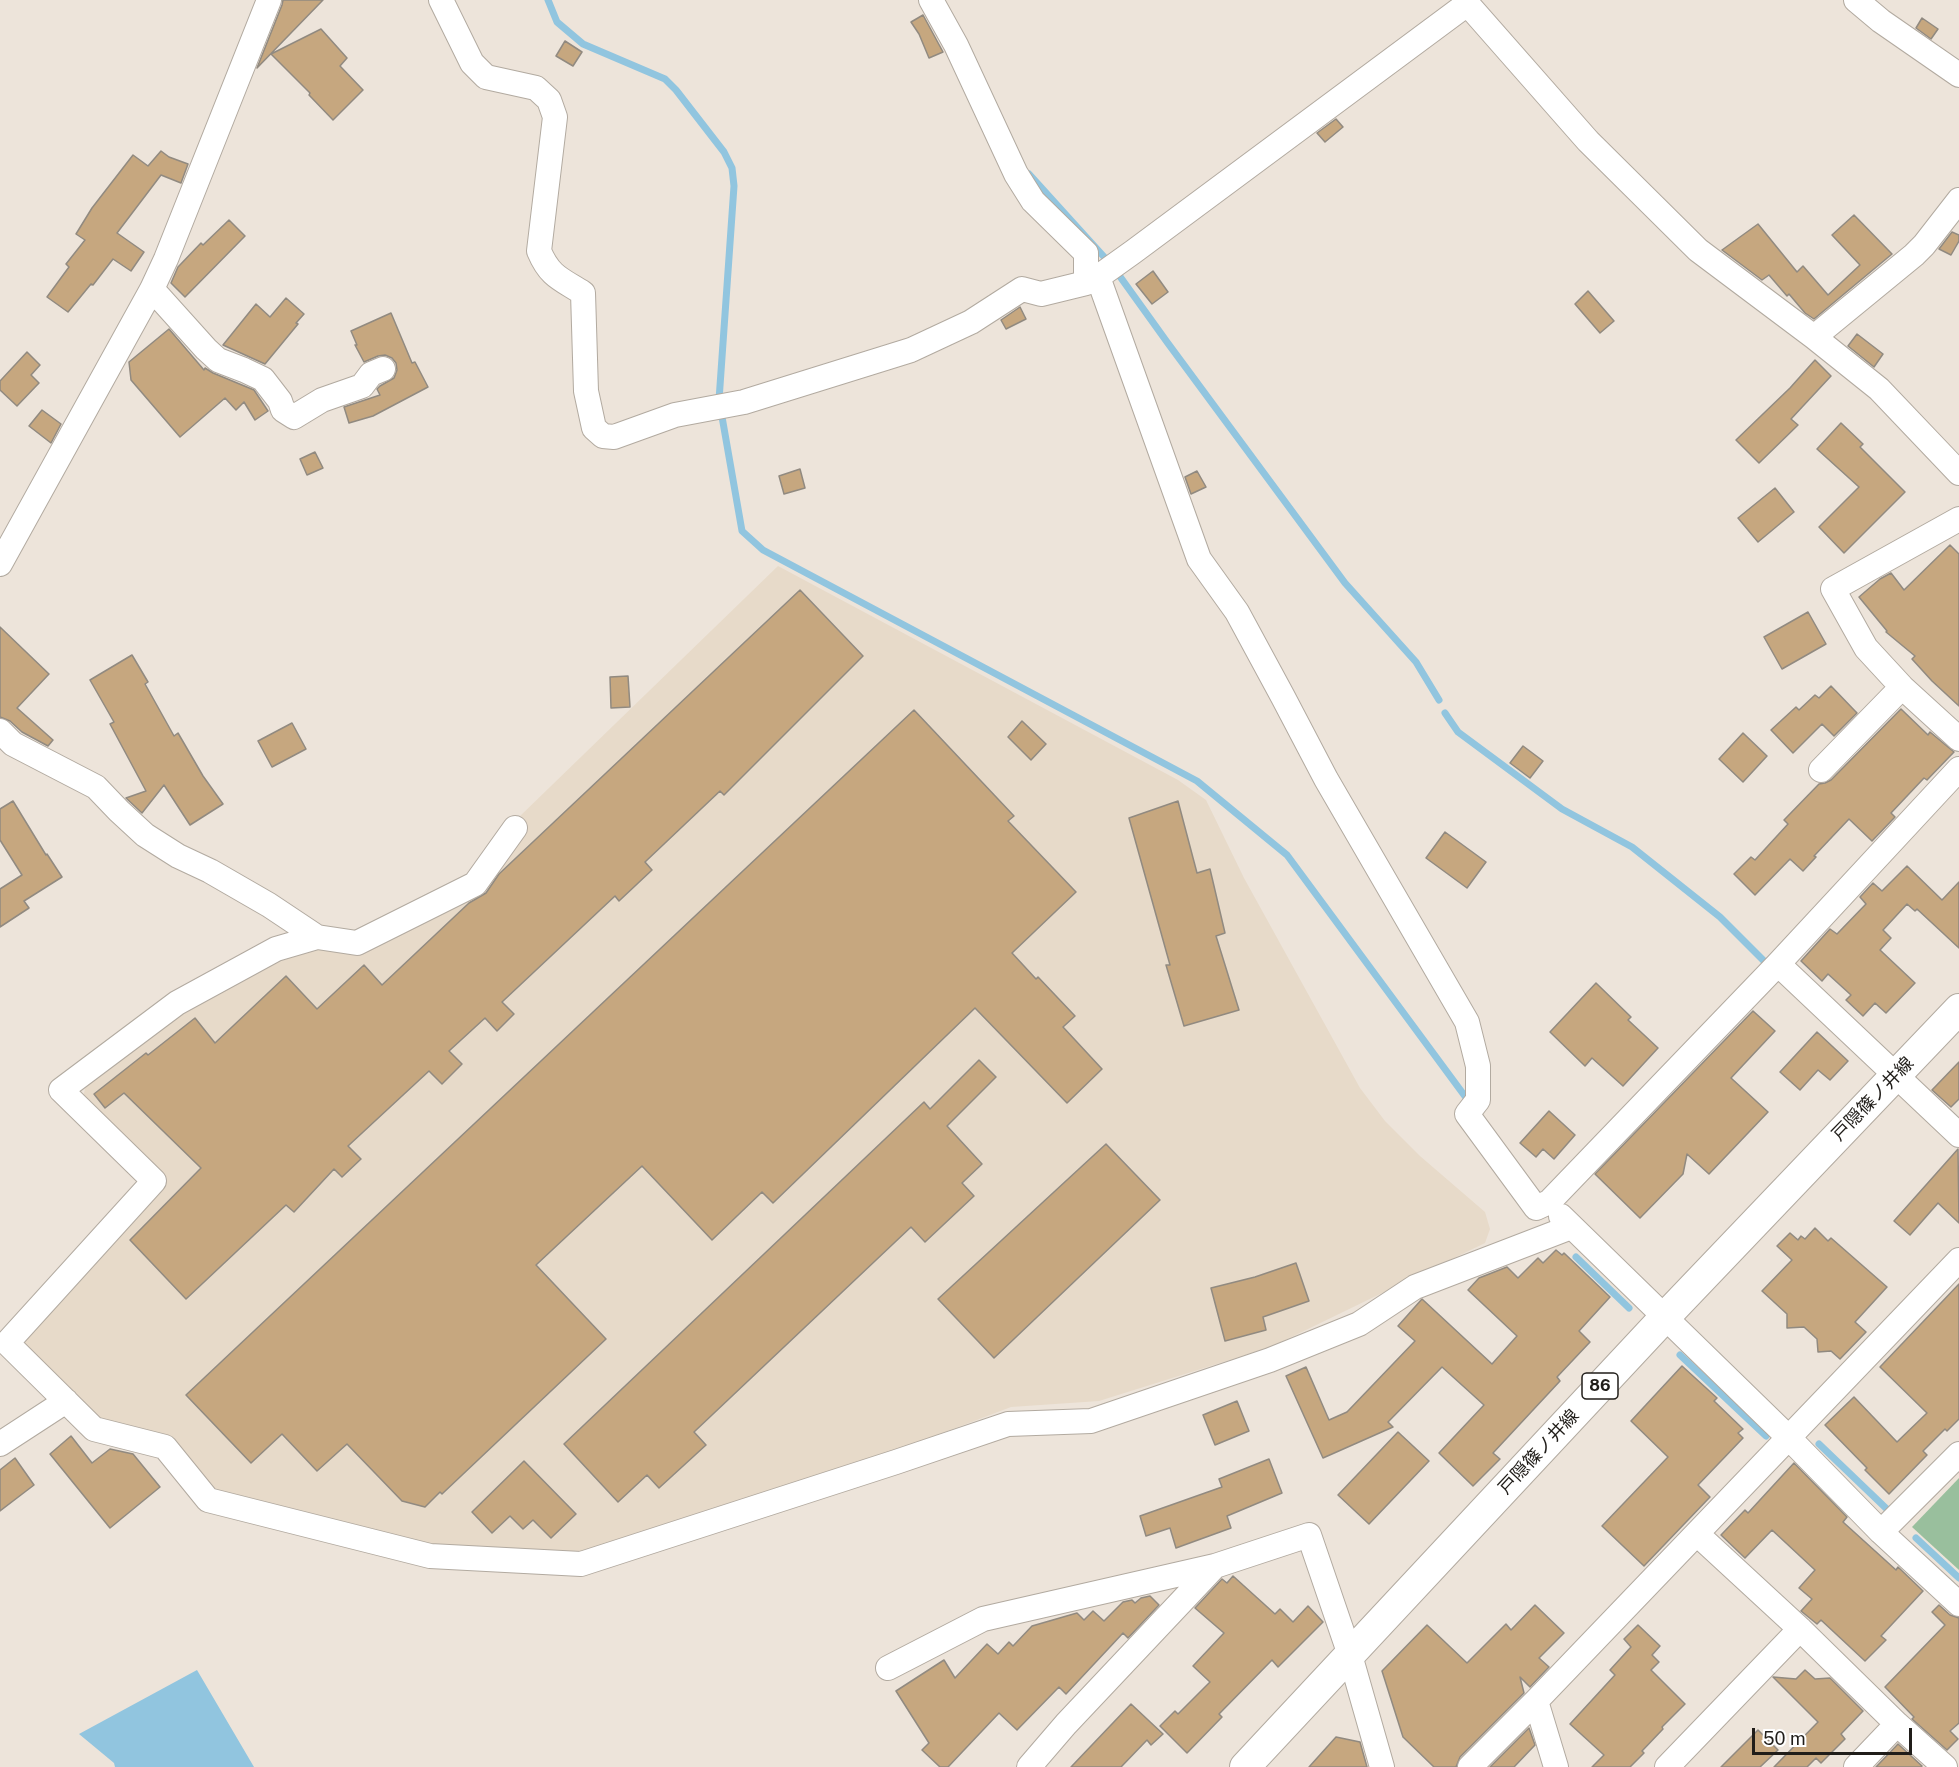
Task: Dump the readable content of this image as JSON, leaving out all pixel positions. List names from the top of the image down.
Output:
{
  "streets": {
    "main road": ["戸隠篠ノ井線", "86"]
  },
  "scale_bar": "50 m"
}
